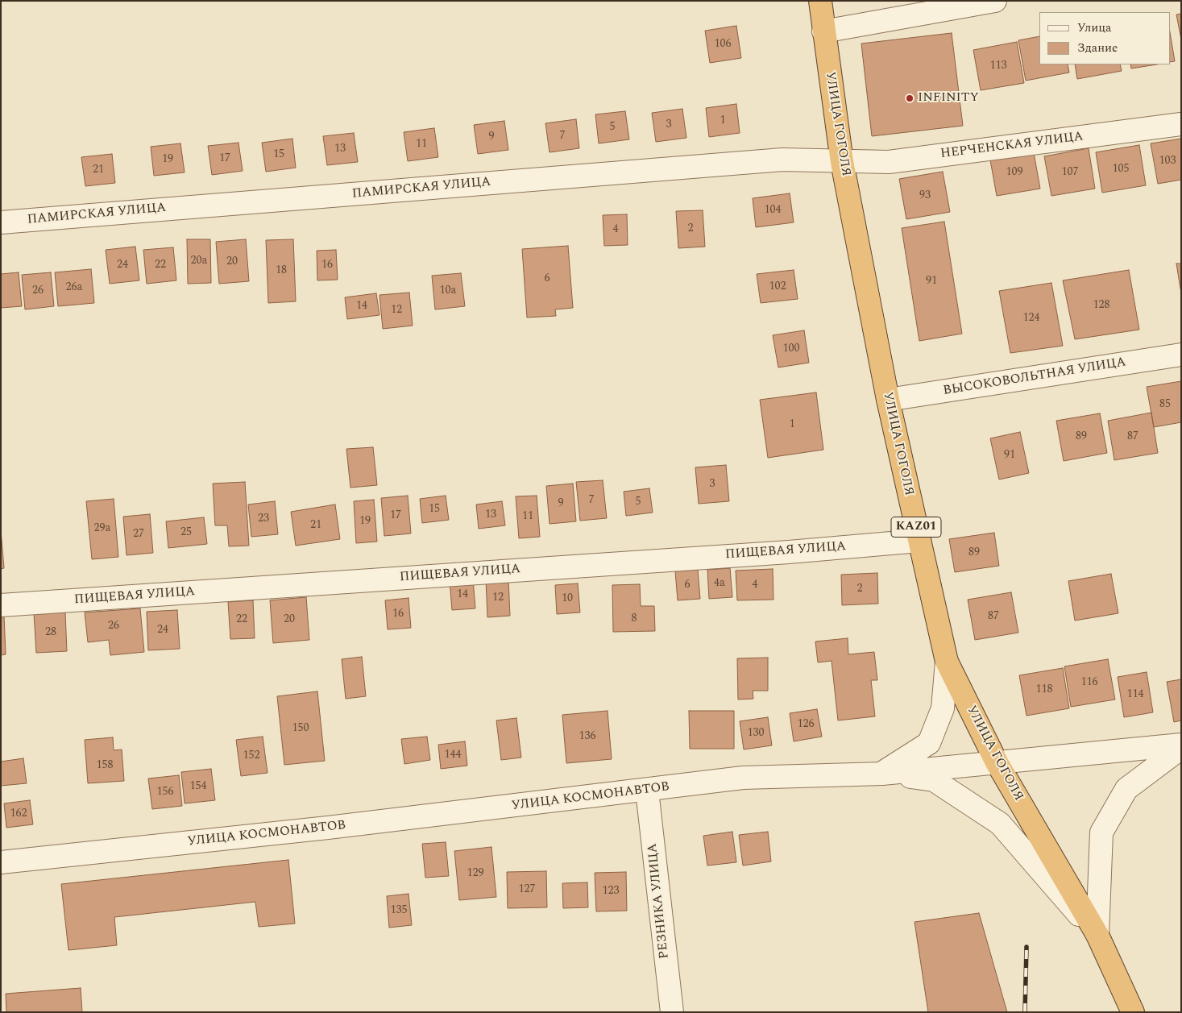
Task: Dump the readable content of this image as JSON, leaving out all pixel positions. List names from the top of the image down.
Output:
{
  "streets": {
    "highway": ["УЛИЦА ГОГОЛЯ", "KАZ01"],
    "street": [
      "НЕРЧЕНСКАЯ УЛИЦА",
      "ПАМИРСКАЯ УЛИЦА",
      "ВЫСОКОВОЛЬТНАЯ УЛИЦА",
      "ПИЩЕВАЯ УЛИЦА",
      "УЛИЦА КОСМОНАВТОВ",
      "РЕЗНИКА УЛИЦА"
    ]
  },
  "crossings": [
    ["УЛИЦА ГОГОЛЯ", "НЕРЧЕНСКАЯ УЛИЦА"],
    ["УЛИЦА ГОГОЛЯ", "ПАМИРСКАЯ УЛИЦА"],
    ["УЛИЦА ГОГОЛЯ", "ВЫСОКОВОЛЬТНАЯ УЛИЦА"],
    ["УЛИЦА ГОГОЛЯ", "ПИЩЕВАЯ УЛИЦА"],
    ["УЛИЦА ГОГОЛЯ", "УЛИЦА КОСМОНАВТОВ"],
    ["НЕРЧЕНСКАЯ УЛИЦА", "ПАМИРСКАЯ УЛИЦА"],
    ["УЛИЦА КОСМОНАВТОВ", "РЕЗНИКА УЛИЦА"]
  ],
  "places": ["INFINITY"],
  "house_numbers": [
    "106",
    "113",
    "1",
    "3",
    "5",
    "7",
    "9",
    "11",
    "13",
    "15",
    "17",
    "19",
    "103",
    "105",
    "21",
    "109",
    "107",
    "93",
    "104",
    "2",
    "4",
    "20а",
    "20",
    "24",
    "22",
    "16",
    "18",
    "6",
    "91",
    "102",
    "26а",
    "26",
    "10а",
    "128",
    "14",
    "12",
    "124",
    "100",
    "85",
    "1",
    "89",
    "87",
    "91",
    "3",
    "7",
    "5",
    "9",
    "15",
    "13",
    "17",
    "11",
    "23",
    "19",
    "21",
    "29а",
    "25",
    "27",
    "89",
    "4а",
    "6",
    "4",
    "2",
    "14",
    "12",
    "10",
    "16",
    "87",
    "8",
    "22",
    "20",
    "26",
    "24",
    "28",
    "116",
    "118",
    "114",
    "126",
    "150",
    "130",
    "136",
    "144",
    "152",
    "158",
    "154",
    "156",
    "162",
    "129",
    "127",
    "123",
    "135"
  ],
  "legend": ["Улица", "Здание"]
}
